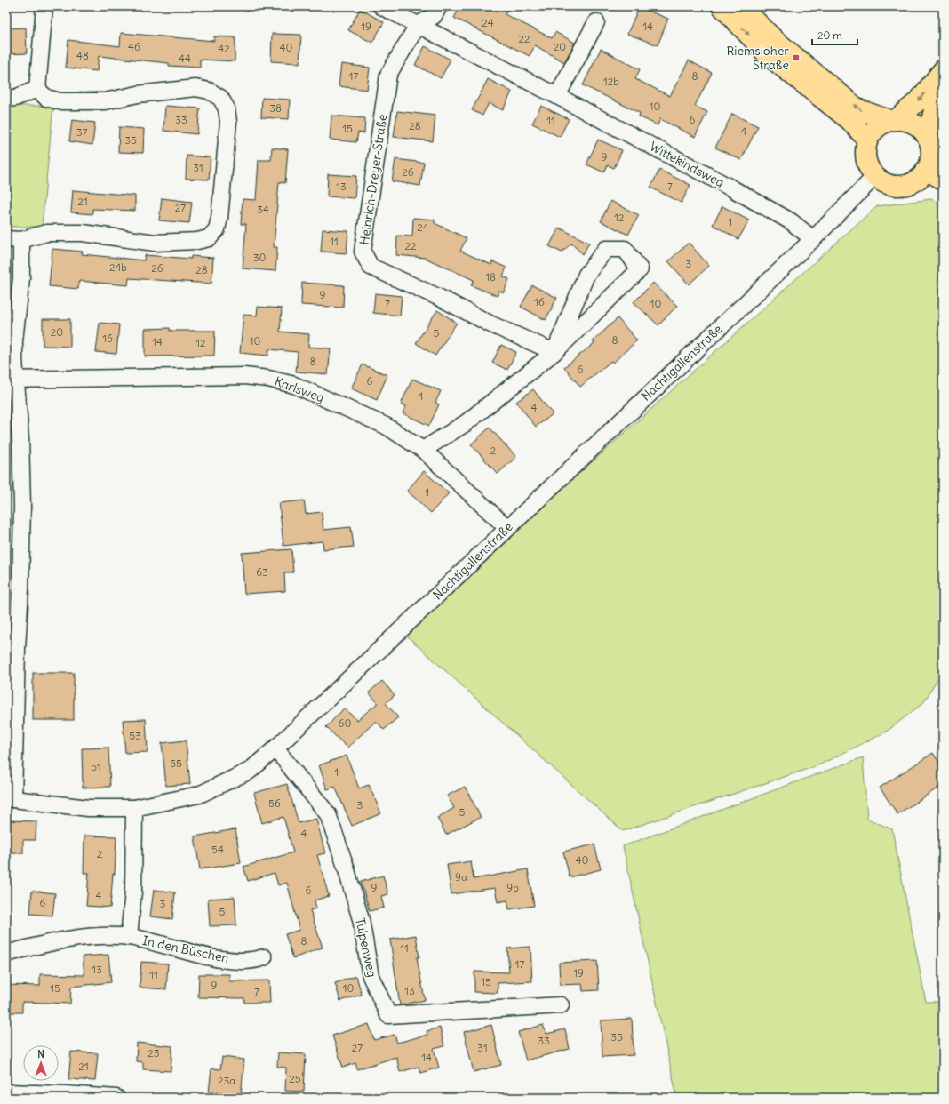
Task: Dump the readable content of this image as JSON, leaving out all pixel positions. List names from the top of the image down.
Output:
{
  "streets": {
    "street": [
      "Wittekindsweg",
      "Heinrich-Dreyer-Straße",
      "Nachtigallenstraße",
      "Karlsweg",
      "Tulpenweg",
      "In den Büschen"
    ]
  },
  "crossings": [
    ["Wittekindsweg", "Heinrich-Dreyer-Straße"],
    ["Wittekindsweg", "Nachtigallenstraße"],
    ["Nachtigallenstraße", "Karlsweg"],
    ["Nachtigallenstraße", "Tulpenweg"],
    ["Nachtigallenstraße", "In den Büschen"]
  ],
  "places": {
    "transit": ["Riemsloher Straße"]
  },
  "house_numbers": [
    "24",
    "19",
    "14",
    "22",
    "46",
    "20",
    "40",
    "42",
    "48",
    "44",
    "17",
    "8",
    "12b",
    "10",
    "38",
    "33",
    "6",
    "11",
    "28",
    "15",
    "4",
    "37",
    "35",
    "9",
    "31",
    "26",
    "13",
    "7",
    "21",
    "27",
    "34",
    "12",
    "1",
    "24",
    "11",
    "22",
    "30",
    "3",
    "24b",
    "26",
    "28",
    "18",
    "9",
    "16",
    "7",
    "10",
    "20",
    "5",
    "16",
    "8",
    "10",
    "14",
    "12",
    "8",
    "6",
    "6",
    "1",
    "4",
    "2",
    "1",
    "63",
    "60",
    "53",
    "55",
    "51",
    "1",
    "56",
    "3",
    "5",
    "4",
    "54",
    "2",
    "40",
    "9a",
    "9",
    "9b",
    "6",
    "4",
    "6",
    "3",
    "5",
    "8",
    "11",
    "17",
    "13",
    "19",
    "11",
    "15",
    "9",
    "15",
    "10",
    "13",
    "7",
    "35",
    "33",
    "27",
    "31",
    "23",
    "14",
    "21",
    "25",
    "23a"
  ],
  "scale_bar": "20 m",
  "north": "top"
}
